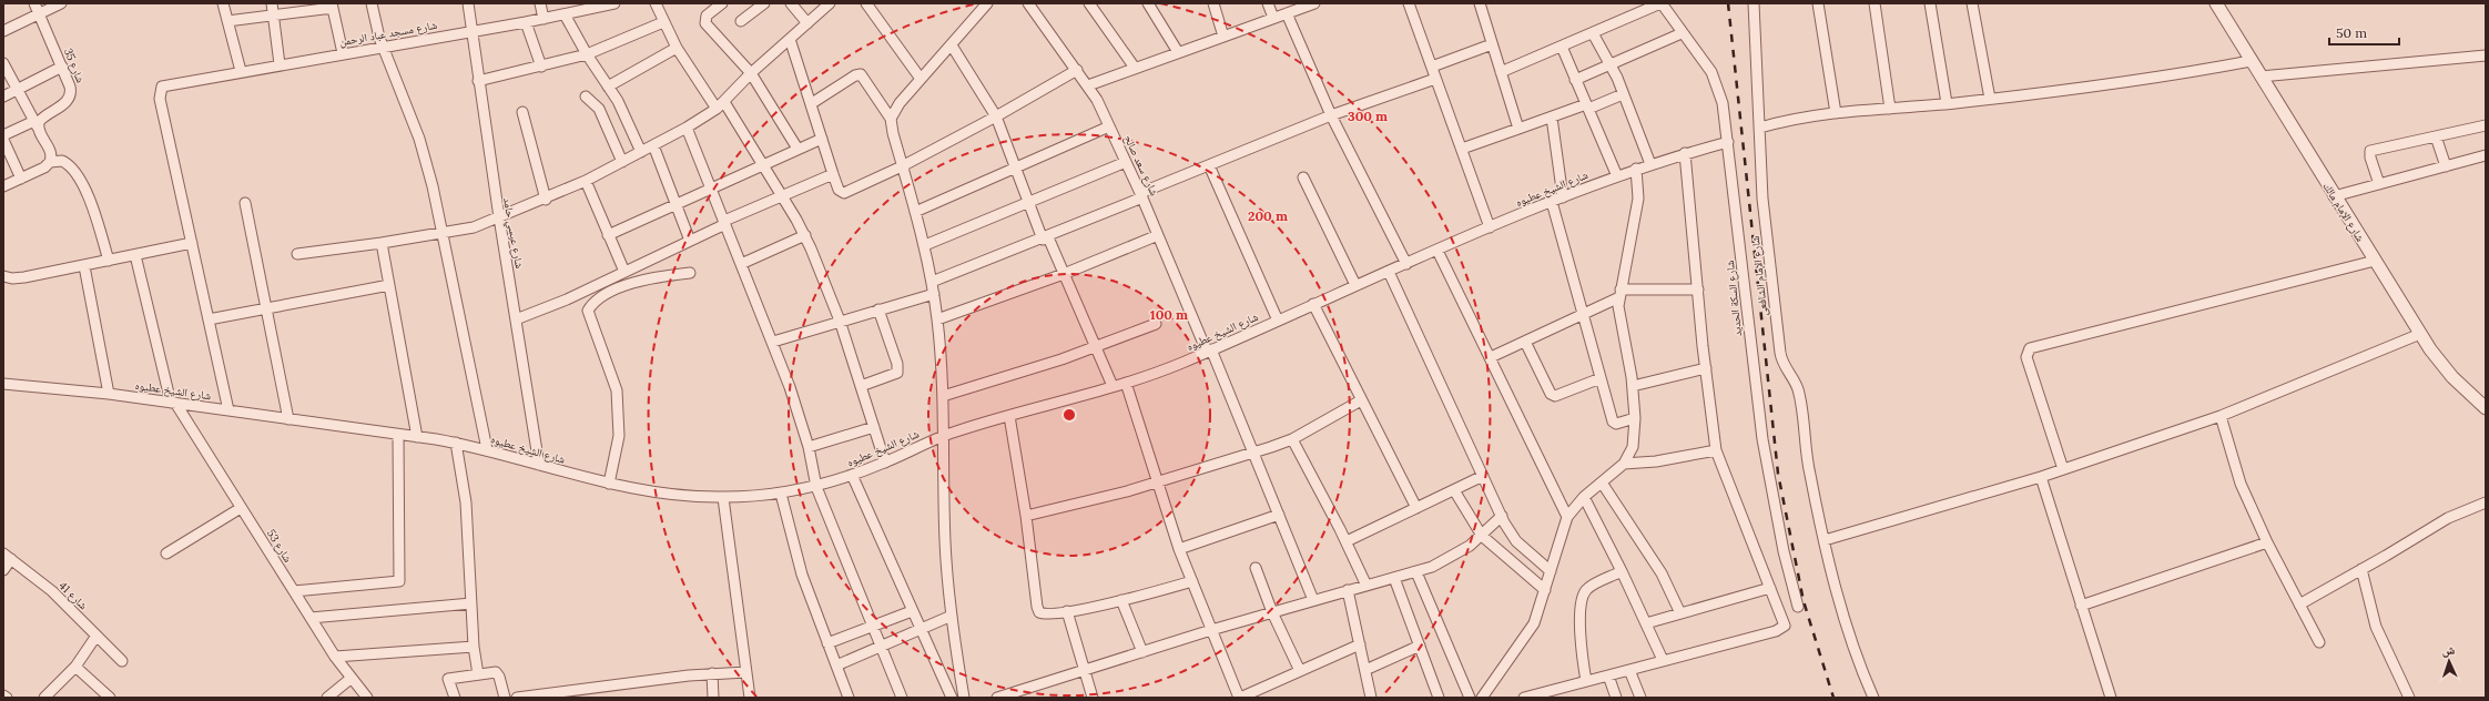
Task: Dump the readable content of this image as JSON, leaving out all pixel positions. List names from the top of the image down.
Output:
{
  "streets": {
    "street": [
      "شارع مسجد عباد الرحمن",
      "شارع 35",
      "شارع سعد صالح",
      "شارع الشيخ عطيوه",
      "شارع الإمام مالك",
      "شارع عيسي حامد",
      "شارع الإمام الشافعى",
      "شارع السكة الحديد",
      "شارع 53",
      "شارع 41"
    ]
  },
  "crossings": [
    ["شارع مسجد عباد الرحمن", "شارع عيسي حامد"],
    ["شارع سعد صالح", "شارع الشيخ عطيوه"],
    ["شارع الشيخ عطيوه", "شارع عيسي حامد"],
    ["شارع الشيخ عطيوه", "شارع السكة الحديد"],
    ["شارع الشيخ عطيوه", "شارع 53"]
  ],
  "scale_bar": "50 m",
  "north": "top",
  "rings": ["300 m", "200 m", "100 m"]
}
